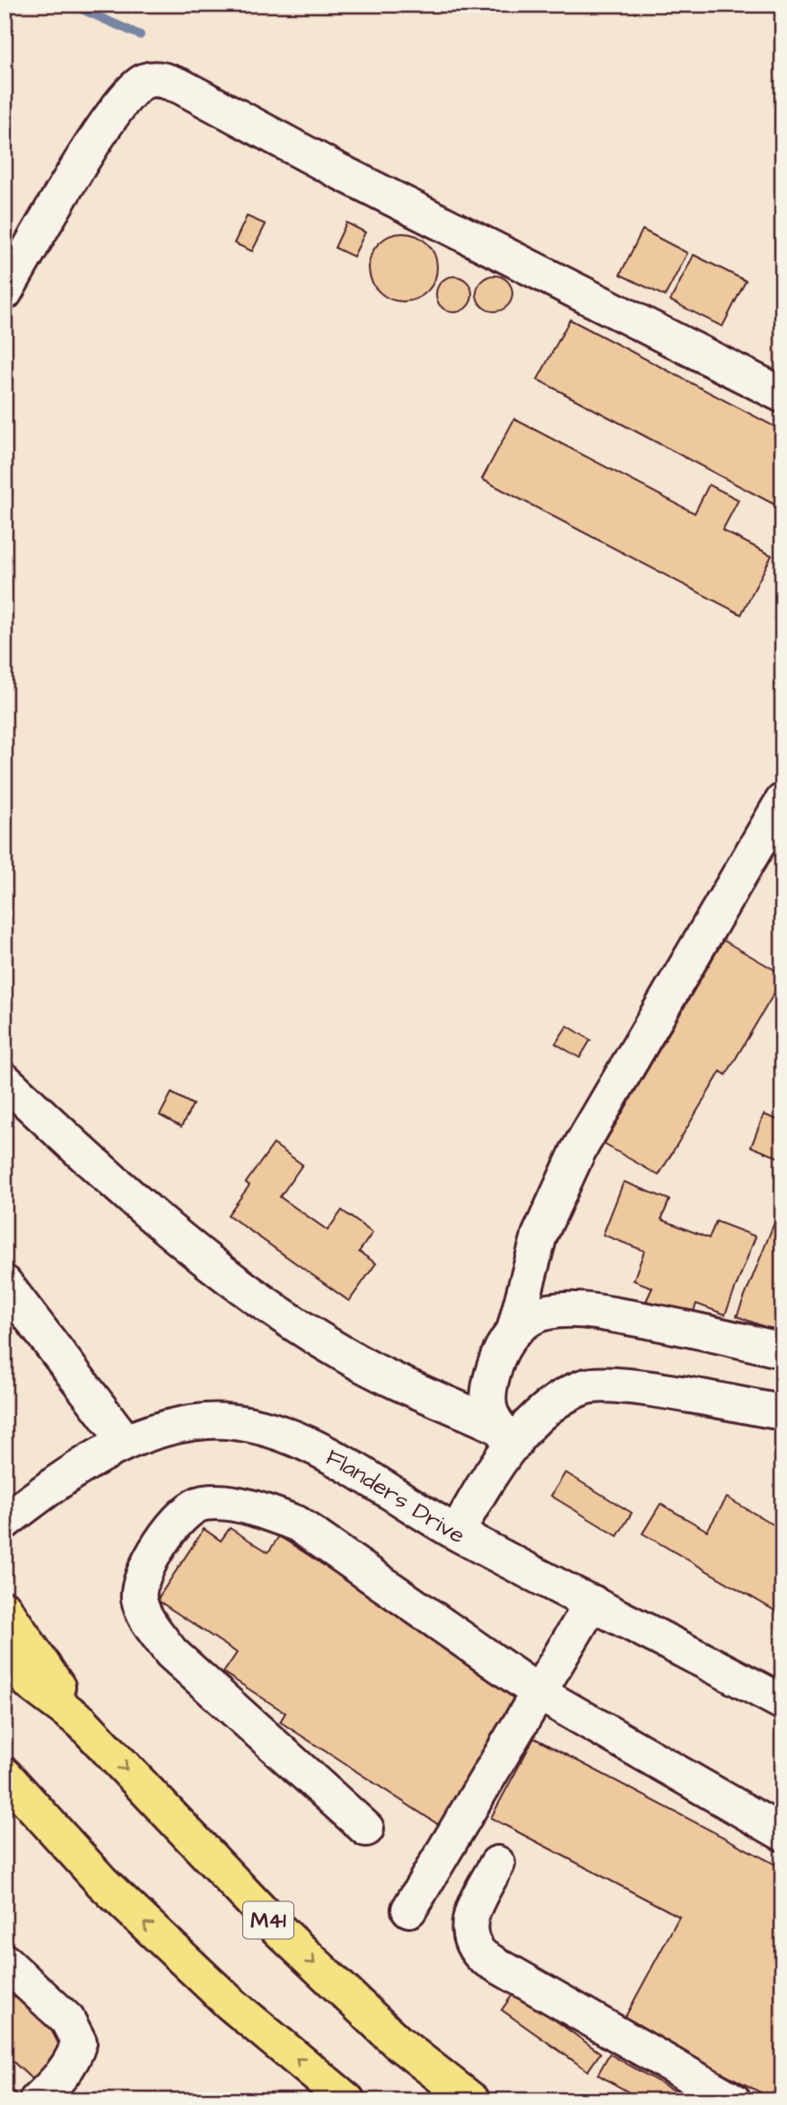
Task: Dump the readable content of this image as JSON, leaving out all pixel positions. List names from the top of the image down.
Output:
{
  "streets": {
    "highway": ["M41"],
    "street": ["Flanders Drive"]
  }
}
